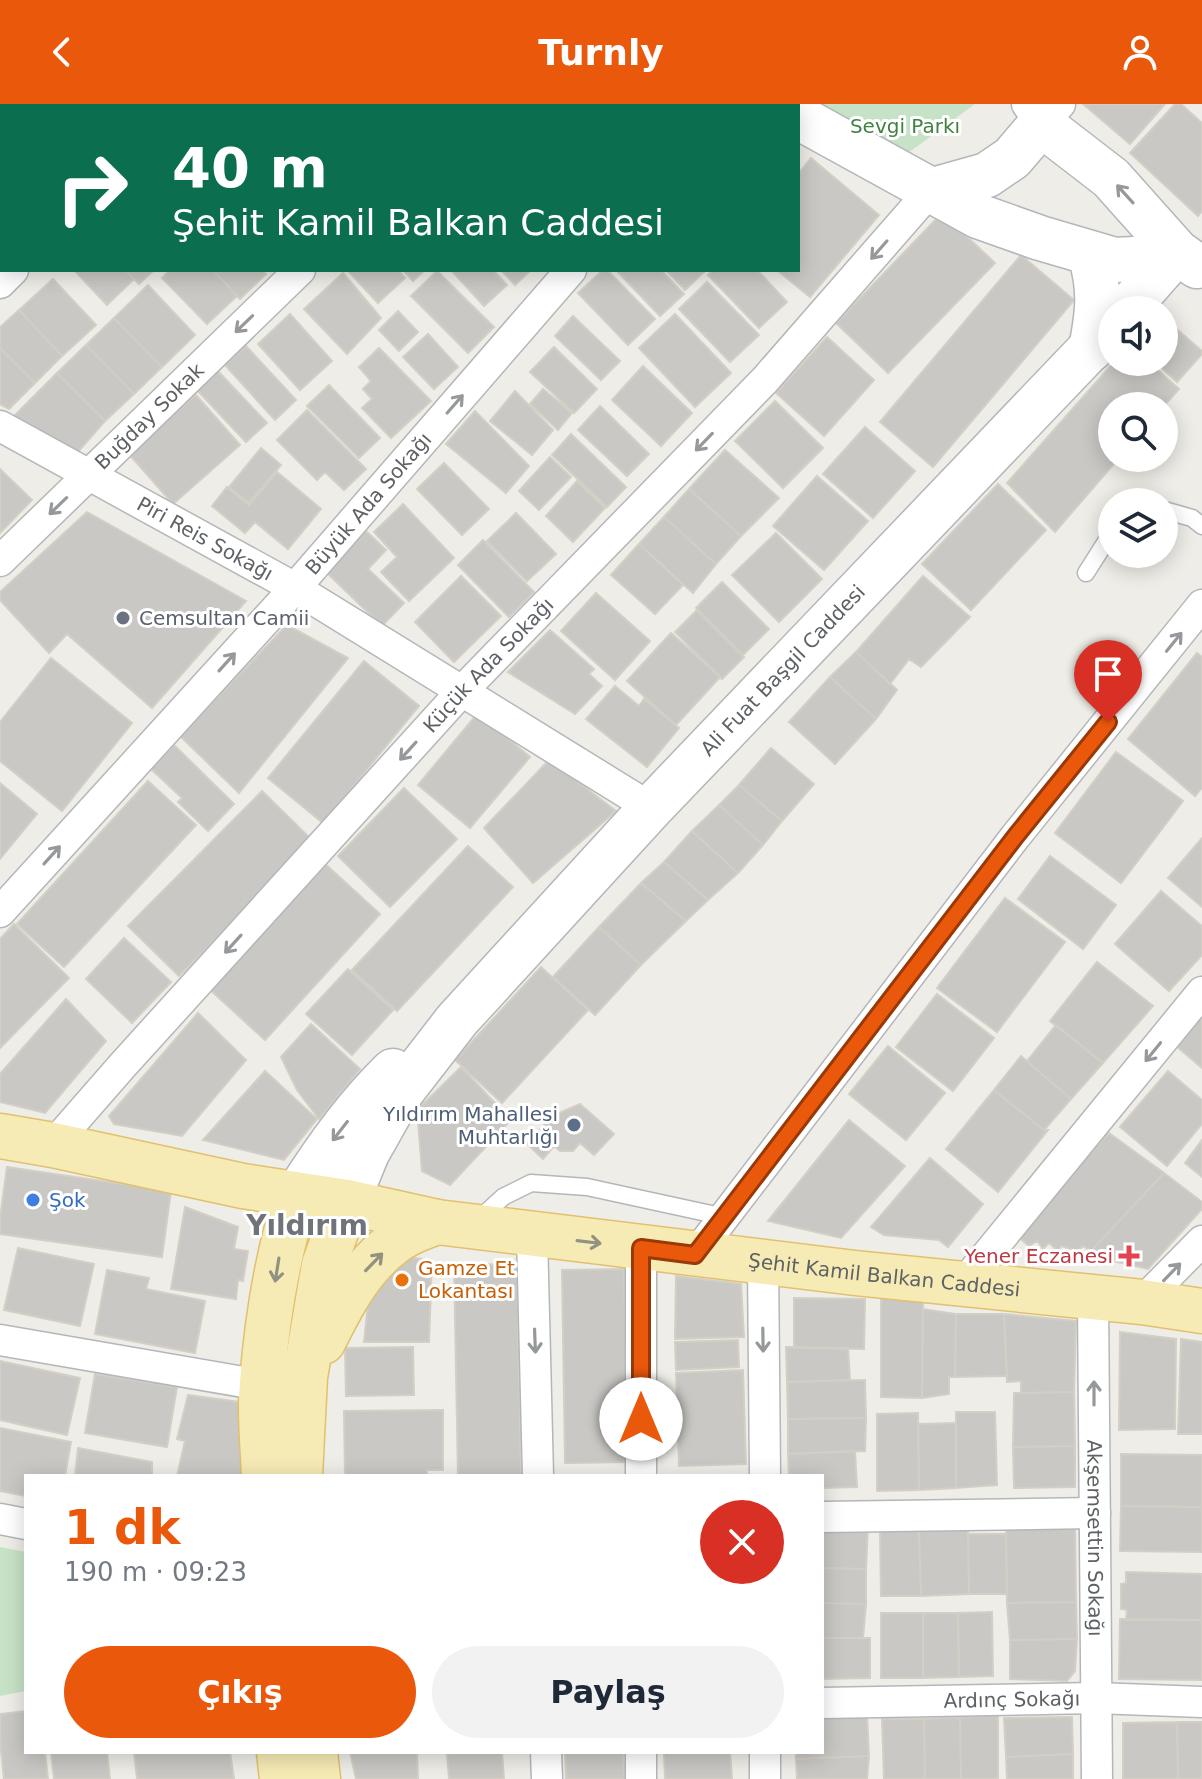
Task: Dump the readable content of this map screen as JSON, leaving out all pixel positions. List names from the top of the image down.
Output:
{
  "streets": {
    "main road": ["Ali Fuat Başgil Caddesi", "Şehit Kamil Balkan Caddesi"],
    "street": [
      "Buğday Sokak",
      "Büyük Ada Sokağı",
      "Piri Reis Sokağı",
      "Küçük Ada Sokağı",
      "Akşemsettin Sokağı",
      "Ardınç Sokağı"
    ]
  },
  "crossings": [
    ["Buğday Sokak", "Piri Reis Sokağı"],
    ["Büyük Ada Sokağı", "Piri Reis Sokağı"],
    ["Piri Reis Sokağı", "Küçük Ada Sokağı"],
    ["Piri Reis Sokağı", "Ali Fuat Başgil Caddesi"],
    ["Küçük Ada Sokağı", "Şehit Kamil Balkan Caddesi"],
    ["Şehit Kamil Balkan Caddesi", "Akşemsettin Sokağı"],
    ["Akşemsettin Sokağı", "Ardınç Sokağı"]
  ],
  "one_way": [
    "Buğday Sokak",
    "Büyük Ada Sokağı",
    "Küçük Ada Sokağı",
    "Akşemsettin Sokağı"
  ],
  "districts": ["Yıldırım"],
  "parks": ["Sevgi Parkı"],
  "places": {
    "other": [
      "Cemsultan Camii",
      "Yıldırım Mahallesi Muhtarlığı",
      "Şok",
      "Gamze Et Lokantası"
    ],
    "health": ["Yener Eczanesi"]
  },
  "page": {
    "header": "Turnly",
    "turn": ["40 m", "Şehit Kamil Balkan Caddesi"],
    "heading": ["1 dk", "190 m · 09:23"],
    "buttons": ["Çıkış", "Paylaş"]
  }
}
